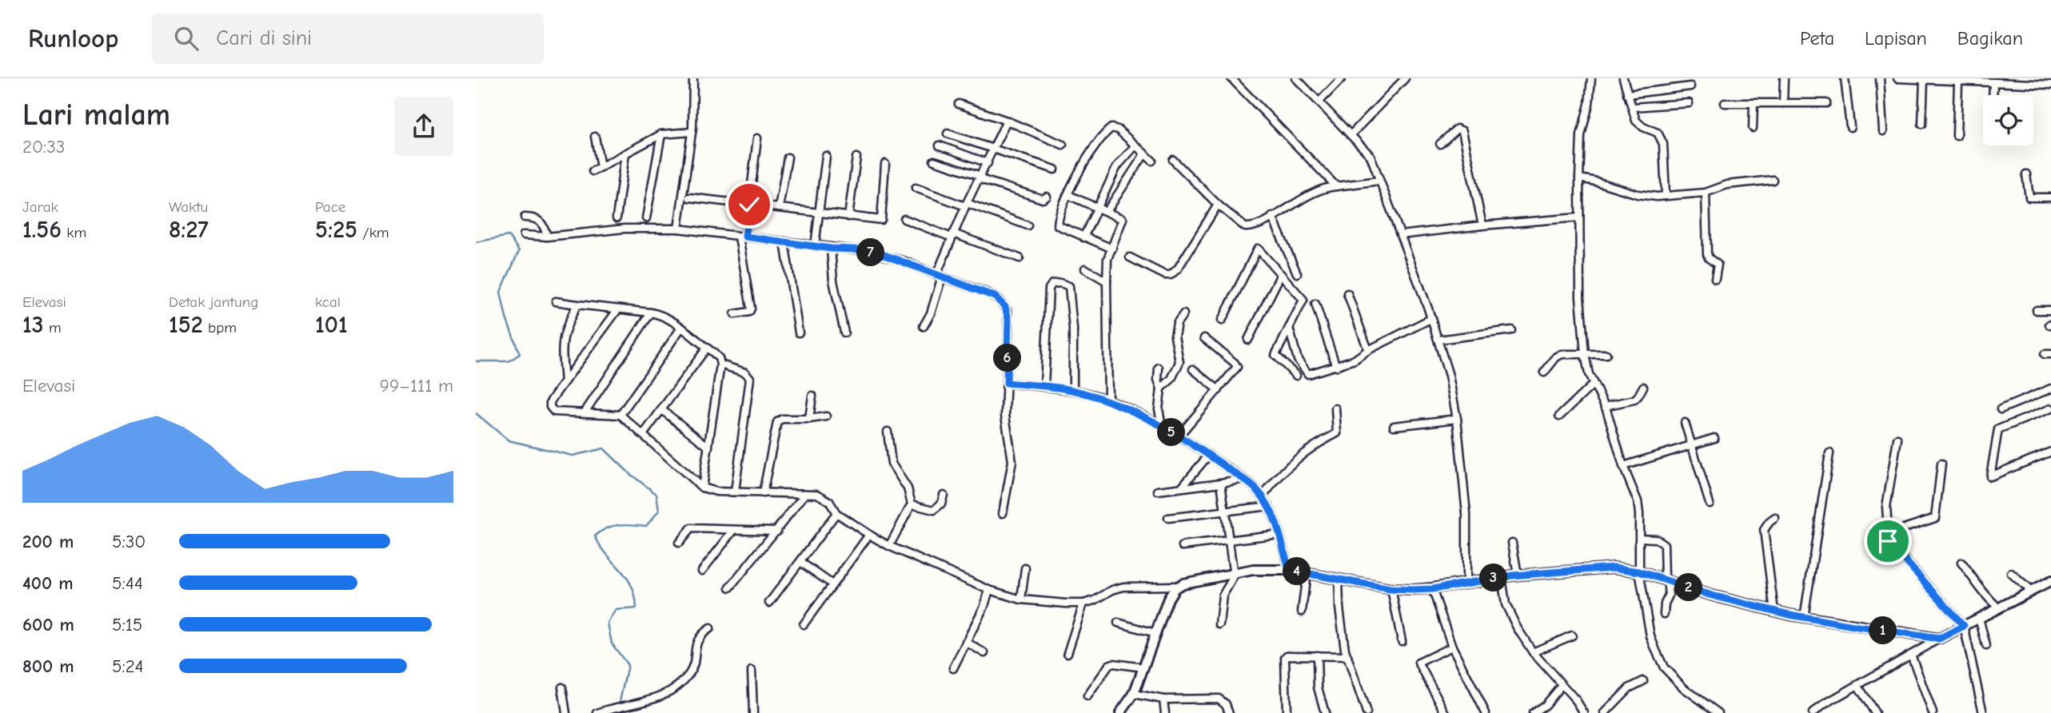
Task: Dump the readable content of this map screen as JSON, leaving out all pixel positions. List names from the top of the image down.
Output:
{
  "page": {
    "header": "Runloop",
    "search": "Cari di sini",
    "nav": ["Peta", "Lapisan", "Bagikan"],
    "heading": ["Lari malam", "20:33"],
    "stats": [
      ["Jarak", "1.56 km"],
      ["Waktu", "8:27"],
      ["Pace", "5:25 /km"],
      ["Elevasi", "13 m"],
      ["Detak jantung", "152 bpm"],
      ["kcal", "101"]
    ],
    "pins": [
      "7",
      "6",
      "5",
      "4",
      "3",
      "2",
      "1"
    ],
    "chart": ["Elevasi", "99–111 m"],
    "list": [
      {
        "name": "200 m",
        "note": "5:30"
      },
      {
        "name": "400 m",
        "note": "5:44"
      },
      {
        "name": "600 m",
        "note": "5:15"
      },
      {
        "name": "800 m",
        "note": "5:24"
      }
    ]
  }
}
